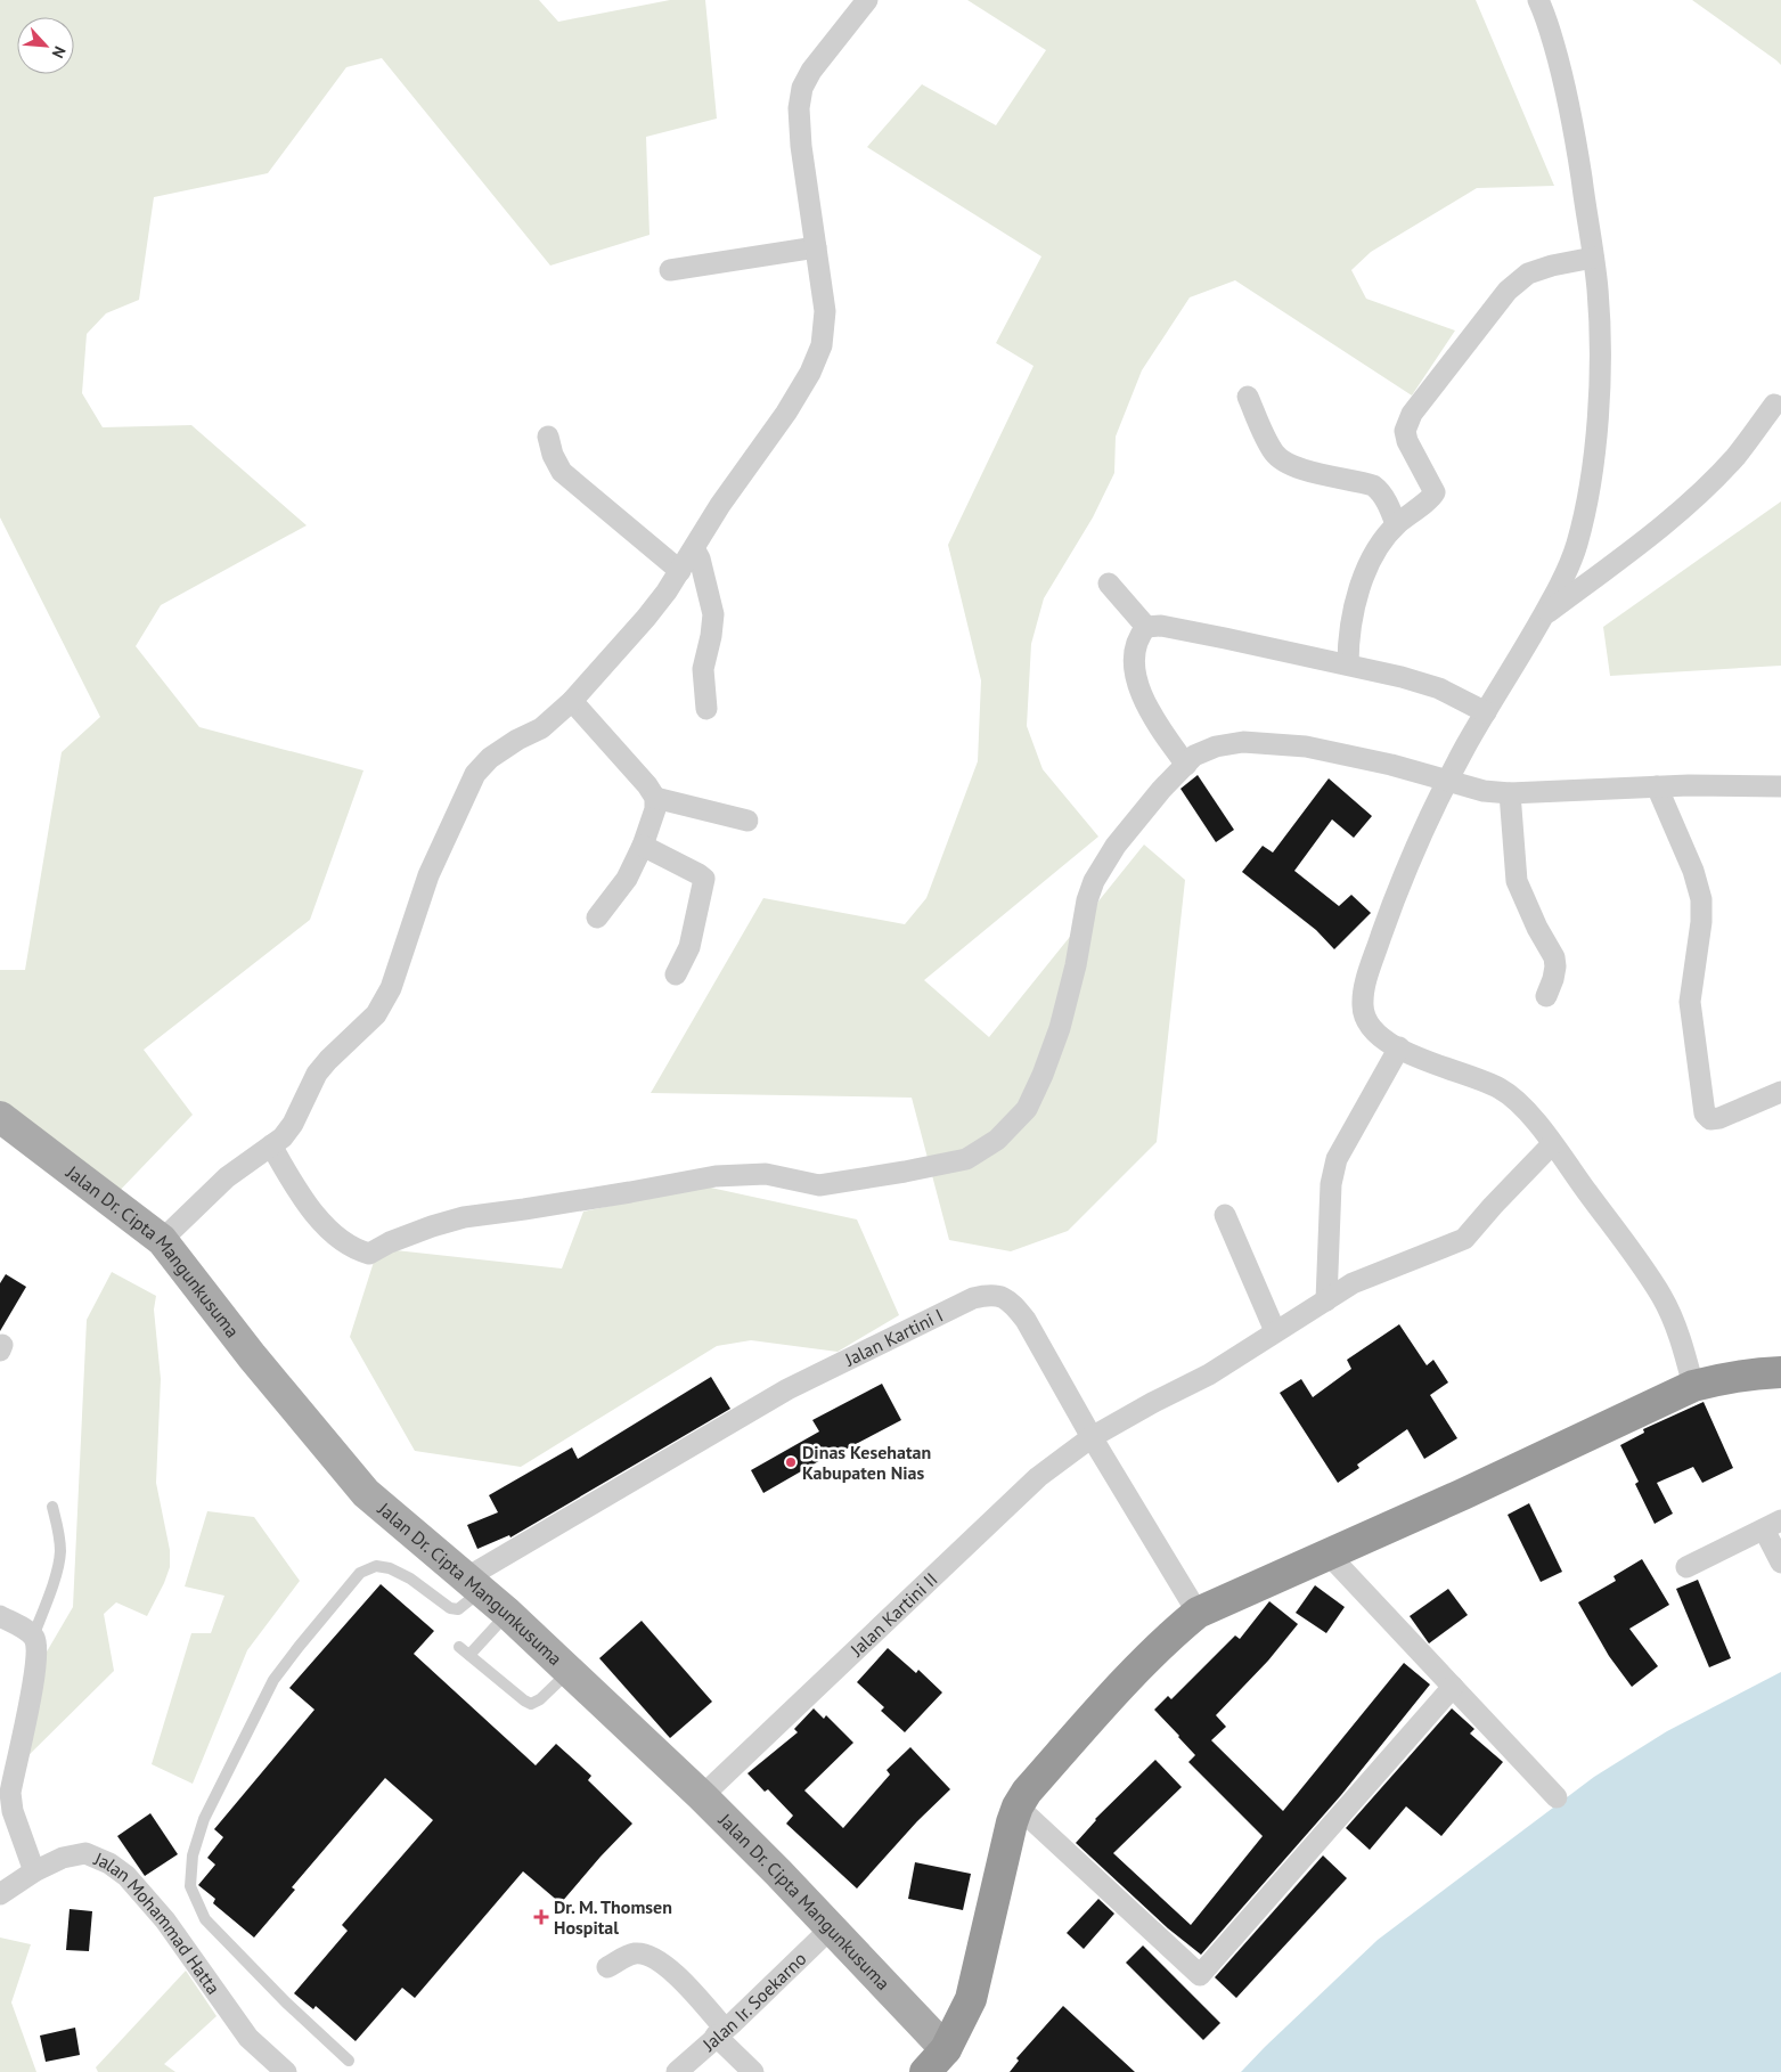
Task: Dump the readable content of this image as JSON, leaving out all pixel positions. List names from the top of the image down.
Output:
{
  "streets": {
    "main road": ["Jalan Dr. Cipta Mangunkusuma"],
    "street": [
      "Jalan Kartini I",
      "Jalan Kartini II",
      "Jalan Mohammad Hatta",
      "Jalan Ir. Soekarno"
    ]
  },
  "crossings": [
    ["Jalan Dr. Cipta Mangunkusuma", "Jalan Kartini I"],
    ["Jalan Dr. Cipta Mangunkusuma", "Jalan Kartini II"],
    ["Jalan Dr. Cipta Mangunkusuma", "Jalan Ir. Soekarno"],
    ["Jalan Kartini I", "Jalan Kartini II"]
  ],
  "places": {
    "other": ["Dinas Kesehatan Kabupaten Nias"],
    "health": ["Dr. M. Thomsen Hospital"]
  },
  "north": "bottom right"
}
